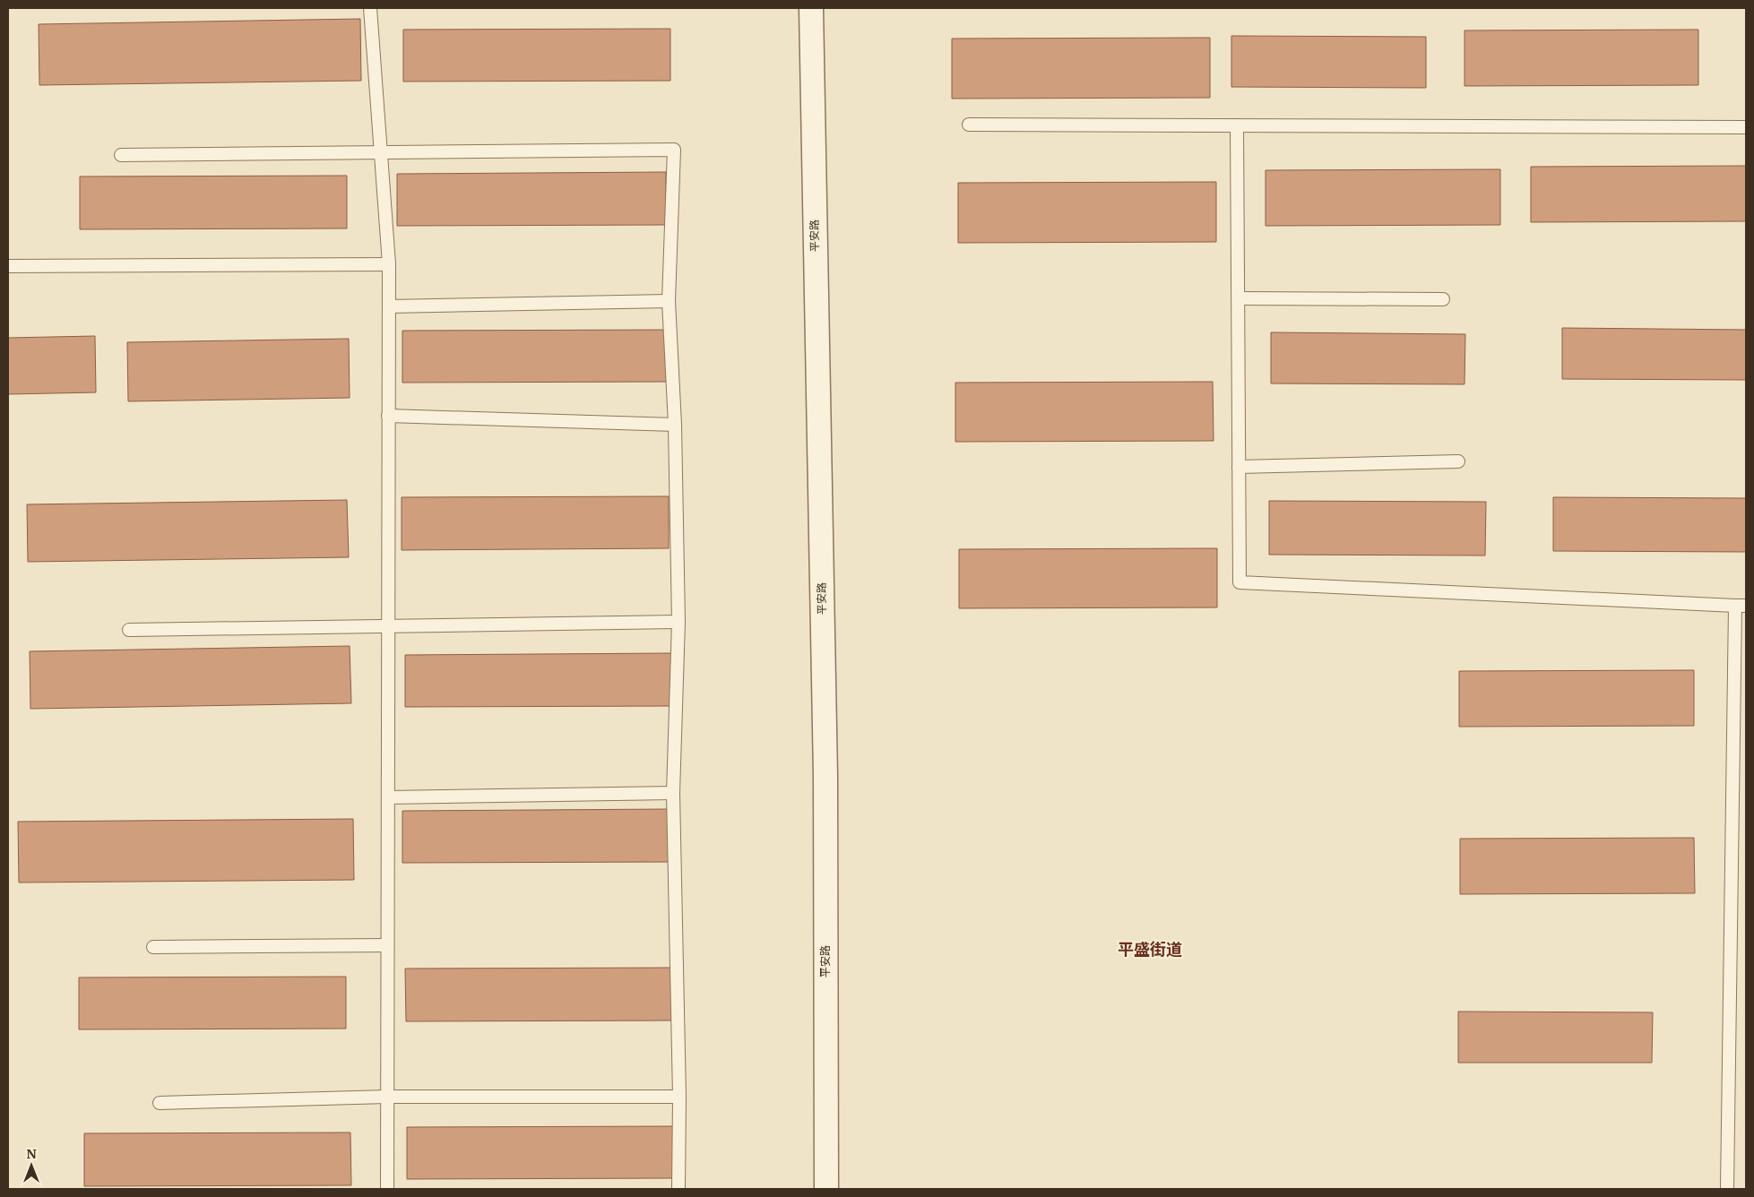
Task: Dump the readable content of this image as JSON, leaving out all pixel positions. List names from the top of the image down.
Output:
{
  "streets": {
    "street": ["平安路"]
  },
  "districts": ["平盛街道"],
  "north": "top"
}
